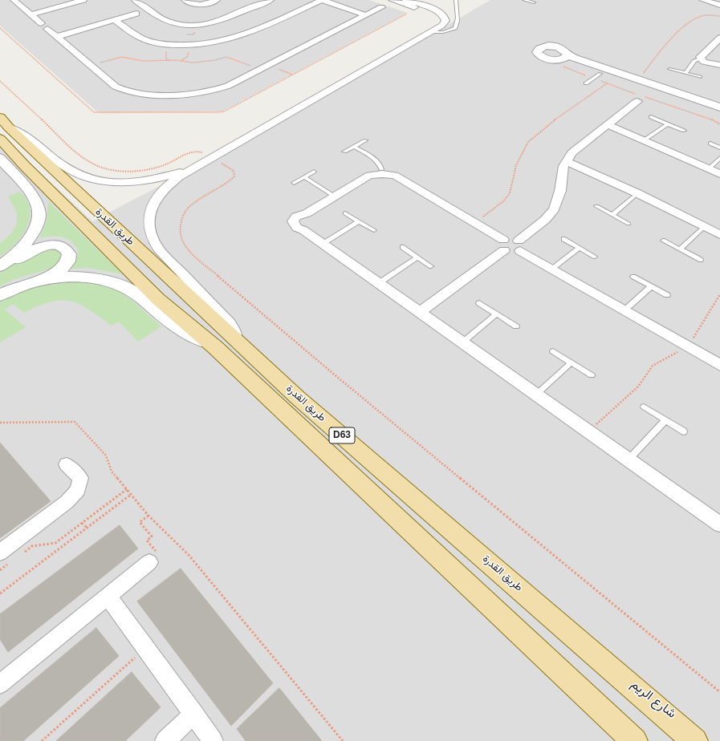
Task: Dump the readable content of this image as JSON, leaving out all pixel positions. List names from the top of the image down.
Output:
{
  "streets": {
    "main road": ["طريق القدرة", "D63"],
    "street": ["شارع الريم"]
  },
  "crossings": [
    ["طريق القدرة", "شارع الريم"]
  ]
}
